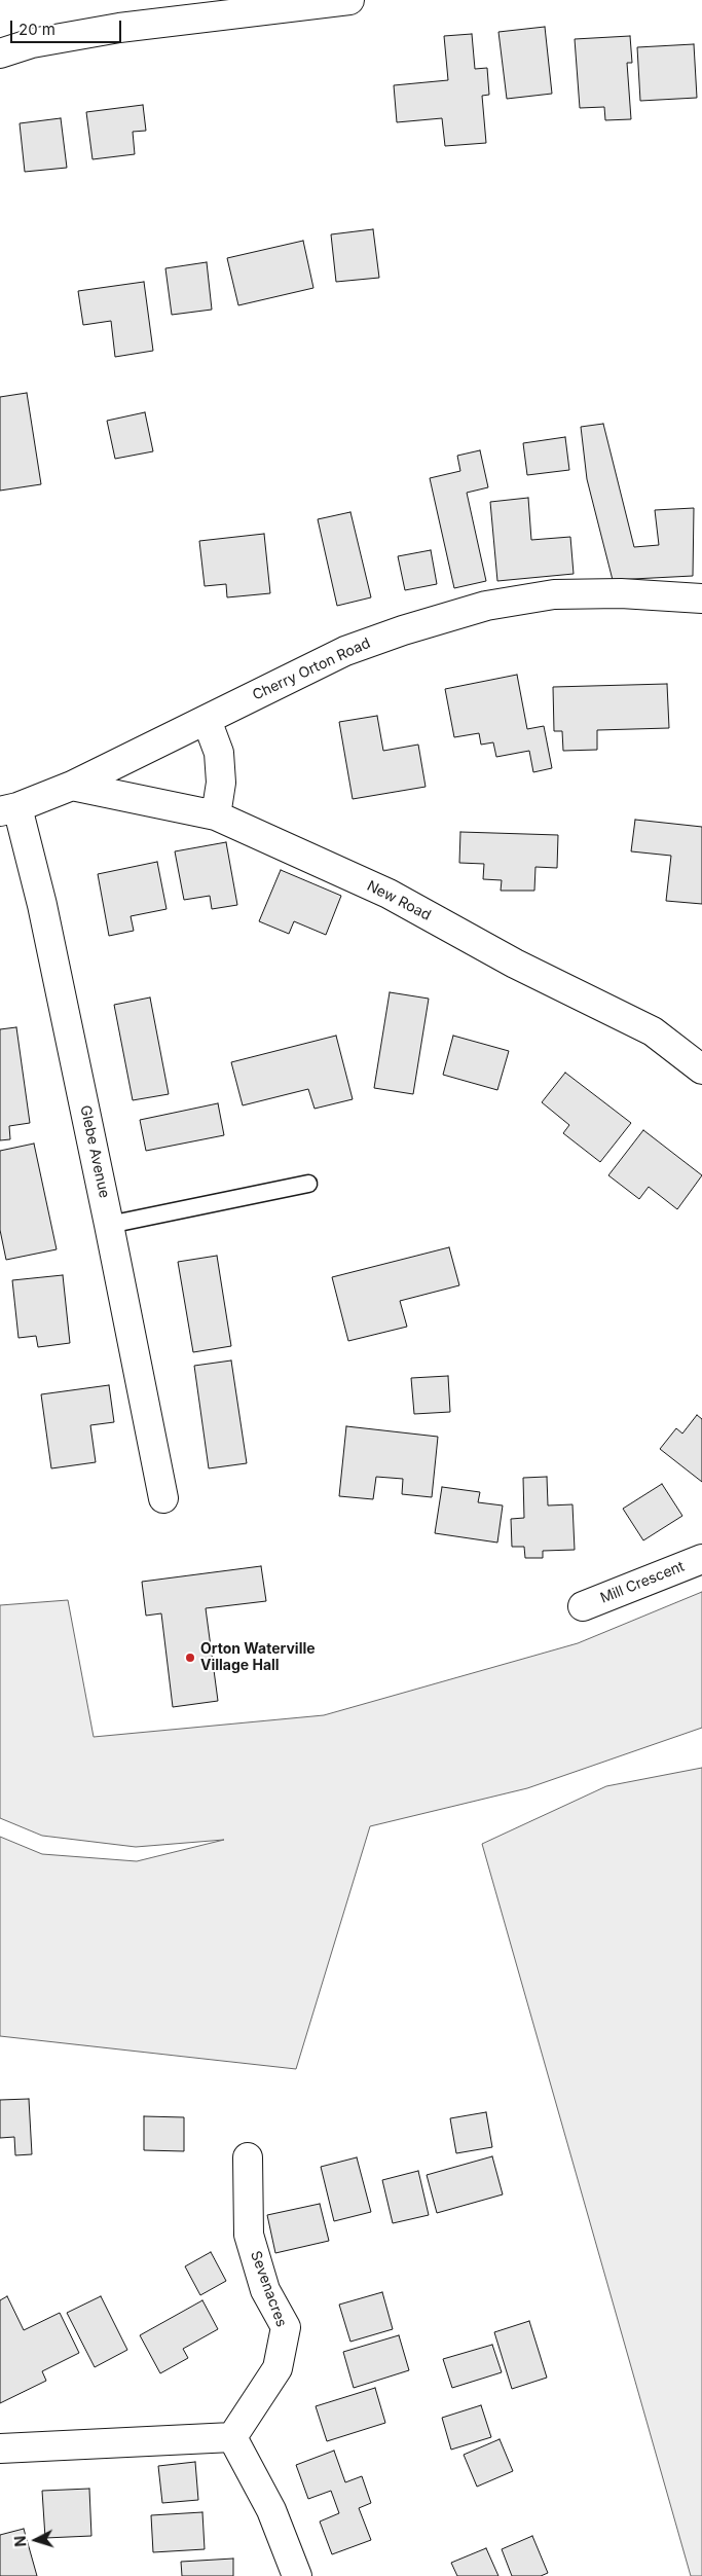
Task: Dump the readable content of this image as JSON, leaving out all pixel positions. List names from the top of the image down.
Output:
{
  "streets": {
    "street": [
      "Cherry Orton Road",
      "New Road",
      "Glebe Avenue",
      "Mill Crescent",
      "Sevenacres"
    ]
  },
  "crossings": [
    ["Cherry Orton Road", "New Road"],
    ["Cherry Orton Road", "Glebe Avenue"]
  ],
  "places": ["Orton Waterville Village Hall"],
  "scale_bar": "20 m",
  "north": "left"
}
